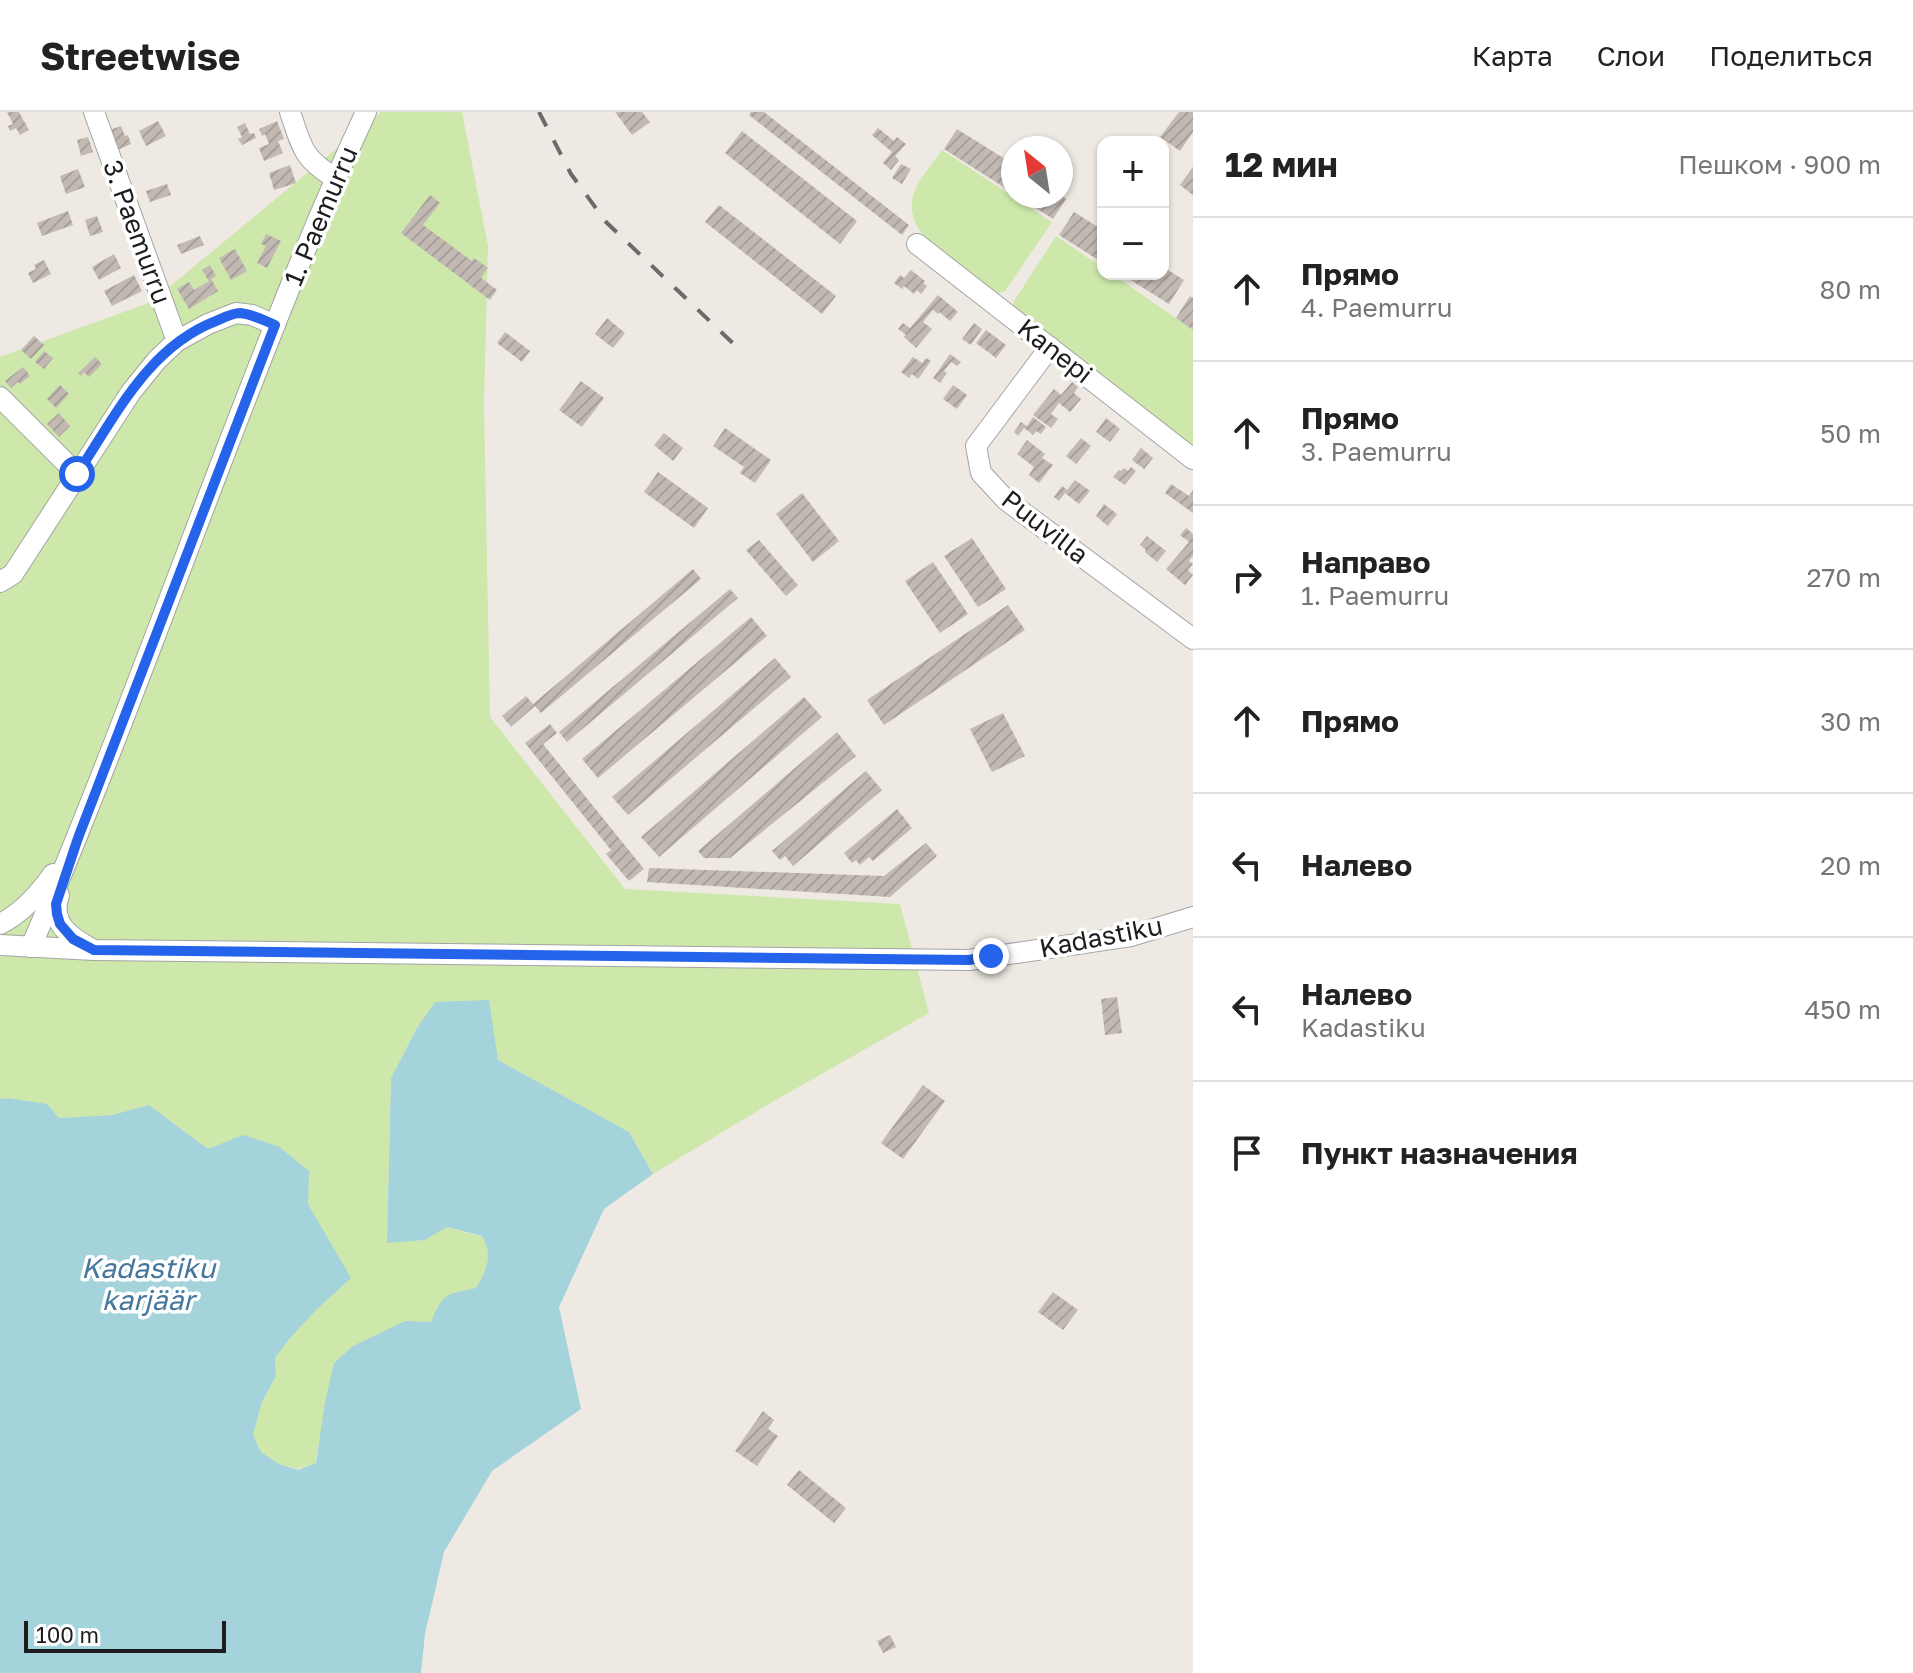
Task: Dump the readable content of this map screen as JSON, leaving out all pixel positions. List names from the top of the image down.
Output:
{
  "streets": {
    "street": [
      "1. Paemurru",
      "3. Paemurru",
      "Kanepi",
      "Puuvilla",
      "Kadastiku"
    ]
  },
  "crossings": [
    ["1. Paemurru", "3. Paemurru"],
    ["1. Paemurru", "Kadastiku"],
    ["Kanepi", "Puuvilla"]
  ],
  "water": ["Kadastiku karjäär"],
  "scale_bar": "100 m",
  "north": "top left",
  "page": {
    "header": "Streetwise",
    "nav": ["Карта", "Слои", "Поделиться"],
    "heading": ["12 мин", "Пешком · 900 m"],
    "map_buttons": ["+", "−"],
    "list": [
      ["Прямо", "4. Paemurru", "80 m"],
      ["Прямо", "3. Paemurru", "50 m"],
      ["Направо", "1. Paemurru", "270 m"],
      ["Прямо", "30 m"],
      ["Налево", "20 m"],
      ["Налево", "Kadastiku", "450 m"],
      "Пункт назначения"
    ],
    "scale": "100 m"
  }
}
